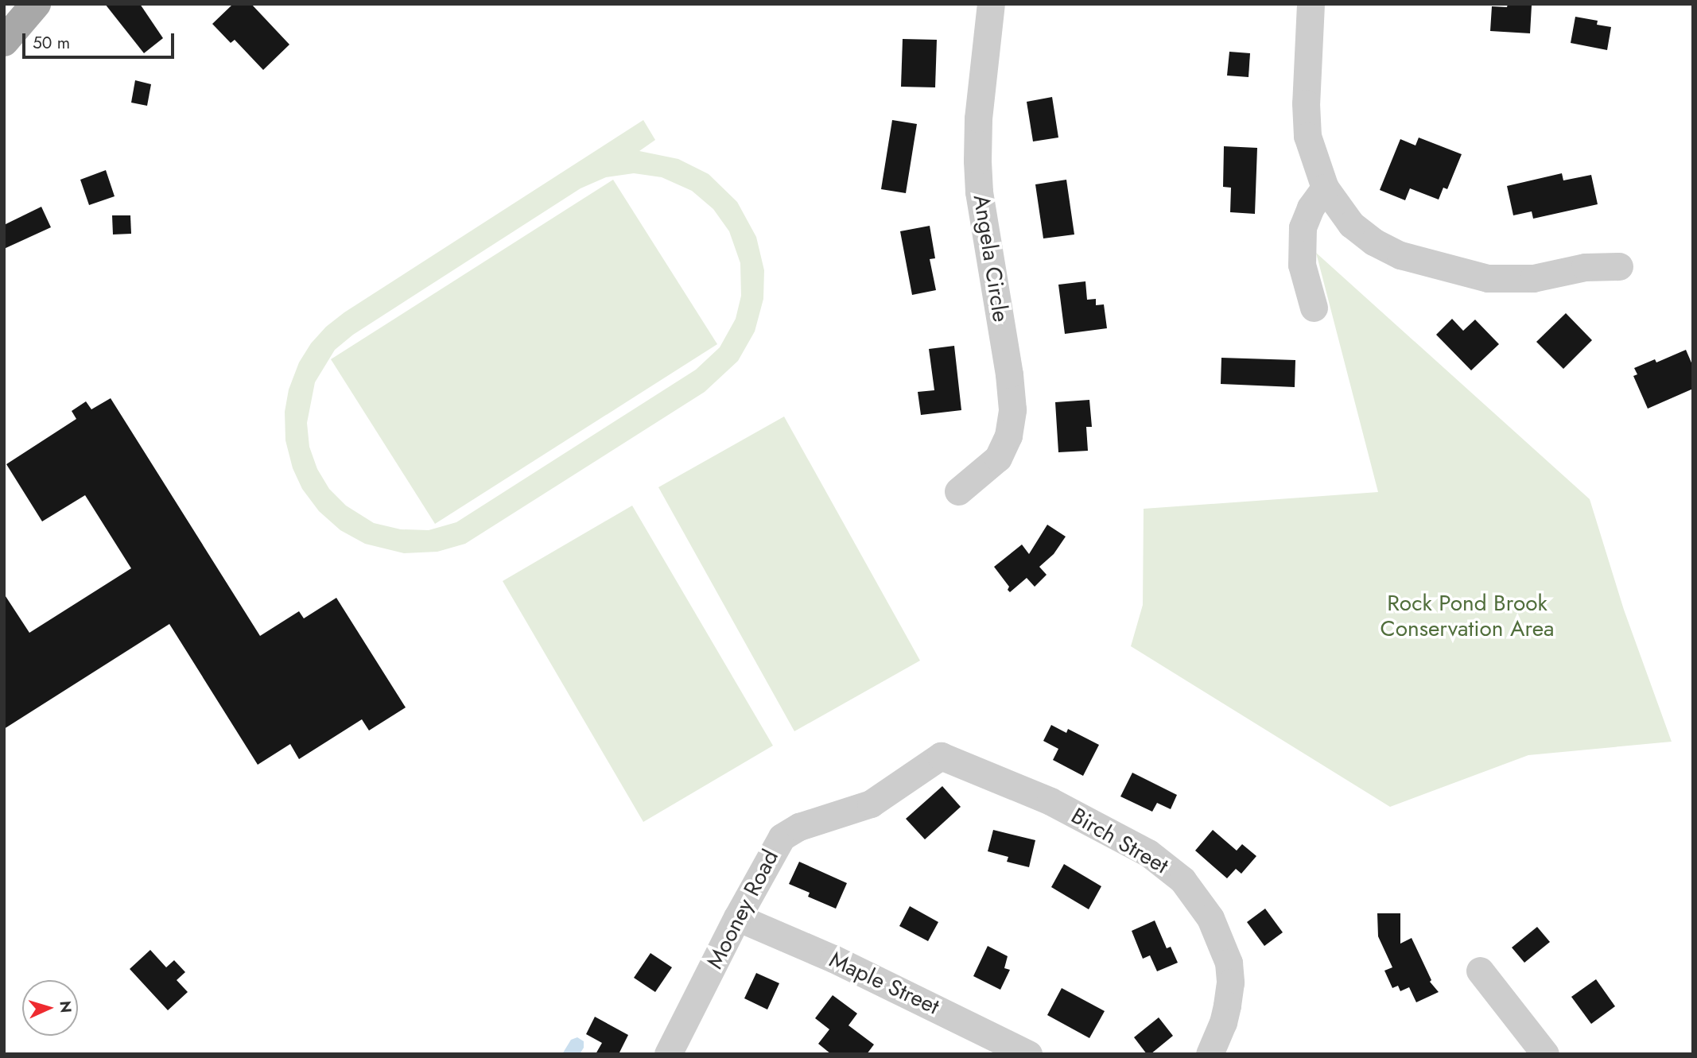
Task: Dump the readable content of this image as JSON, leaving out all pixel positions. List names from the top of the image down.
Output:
{
  "streets": {
    "street": [
      "Angela Circle",
      "Birch Street",
      "Mooney Road",
      "Maple Street"
    ]
  },
  "crossings": [
    ["Birch Street", "Mooney Road"],
    ["Mooney Road", "Maple Street"]
  ],
  "parks": ["Rock Pond Brook Conservation Area"],
  "scale_bar": "50 m",
  "north": "right"
}
